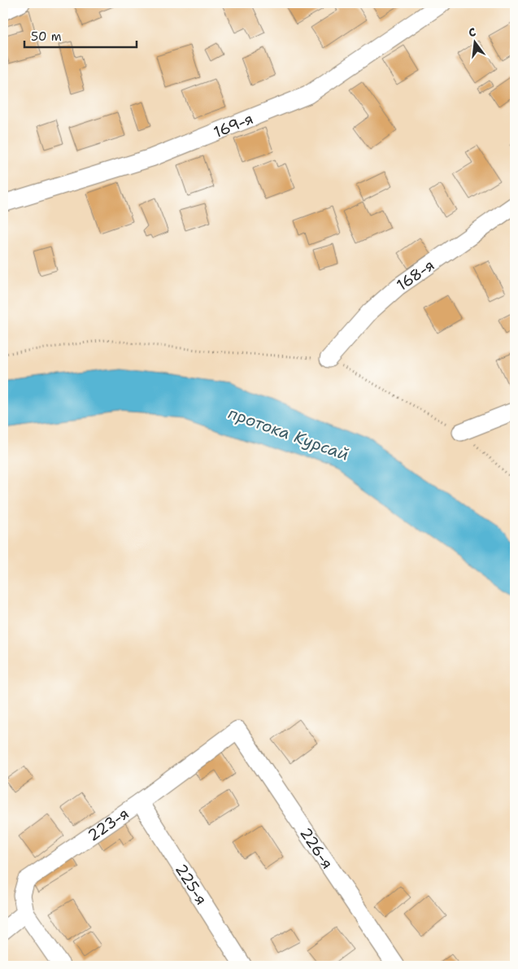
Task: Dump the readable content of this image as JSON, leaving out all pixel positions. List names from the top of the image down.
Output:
{
  "streets": {
    "street": [
      "169-я",
      "168-я",
      "223-я",
      "226-я",
      "225-я"
    ]
  },
  "crossings": [
    ["223-я", "226-я"],
    ["223-я", "225-я"]
  ],
  "water": ["протока Курсай"],
  "scale_bar": "50 m",
  "north": "top"
}
